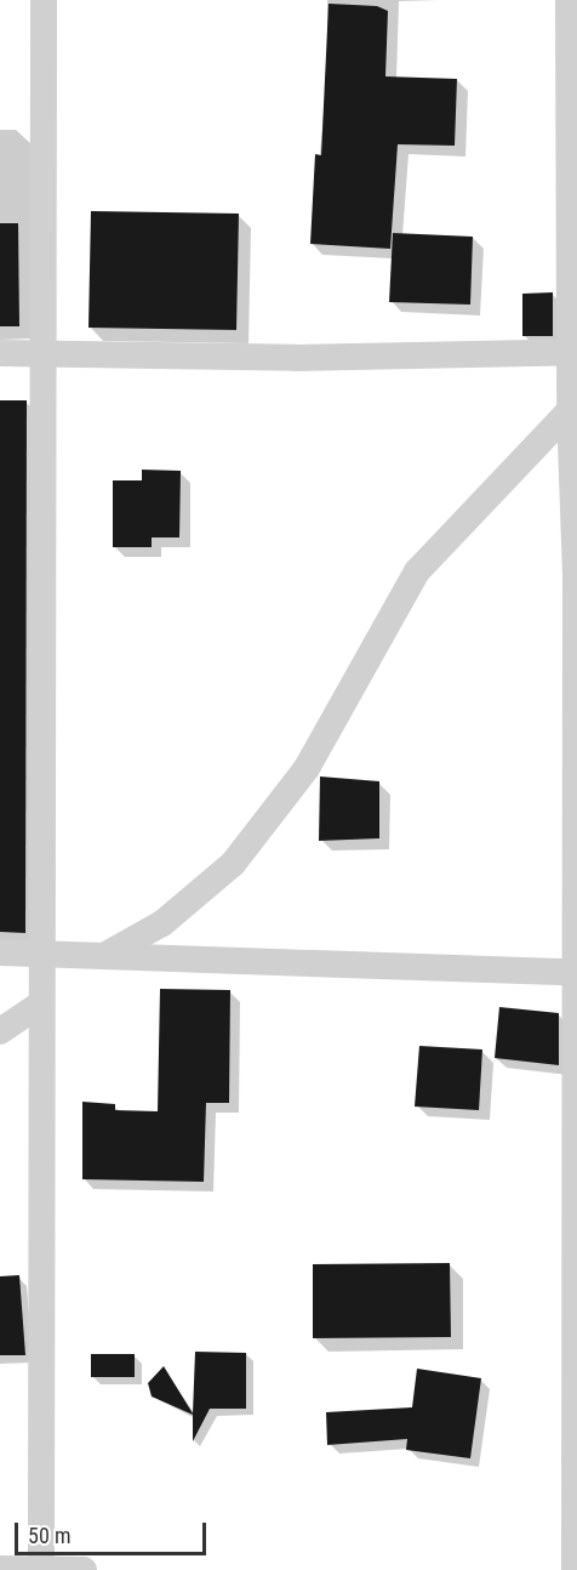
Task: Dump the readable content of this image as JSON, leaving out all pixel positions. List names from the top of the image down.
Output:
{
  "scale_bar": "50 m"
}
